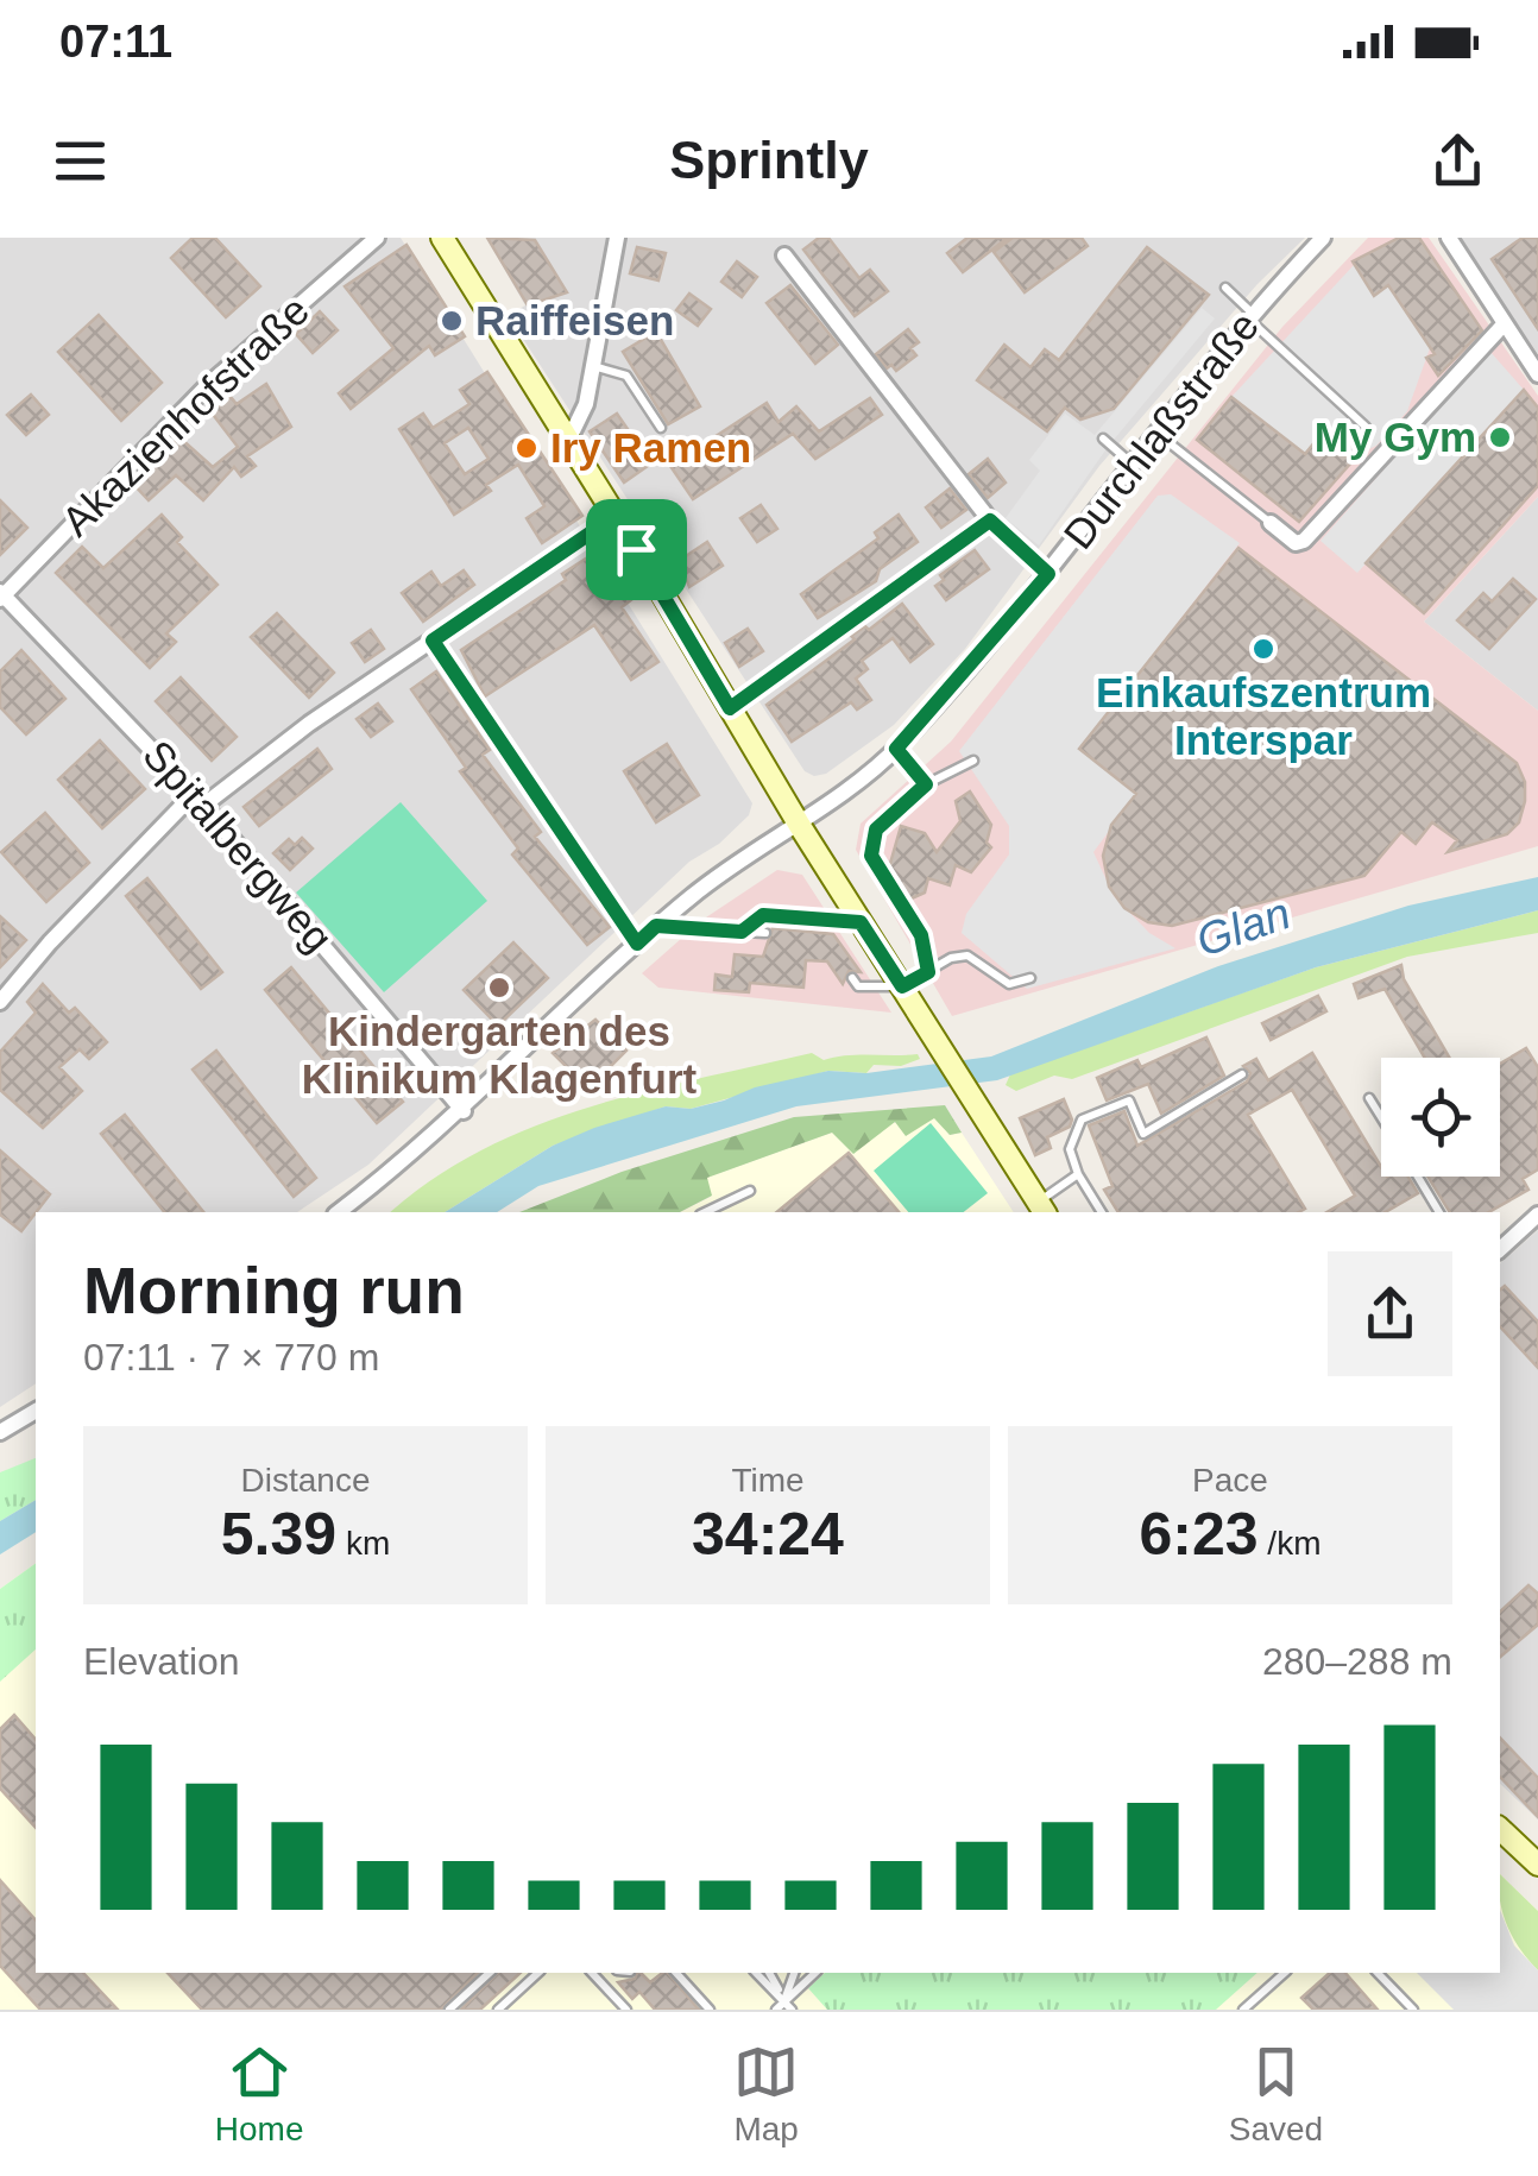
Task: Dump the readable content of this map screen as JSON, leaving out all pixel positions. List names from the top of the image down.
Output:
{
  "streets": {
    "street": ["Akazienhofstraße", "Durchlaßstraße", "Spitalbergweg"]
  },
  "crossings": [
    ["Akazienhofstraße", "Spitalbergweg"],
    ["Durchlaßstraße", "Spitalbergweg"]
  ],
  "water": ["Glan"],
  "places": [
    "Raiffeisen",
    "My Gym",
    "Iry Ramen",
    "Einkaufszentrum Interspar",
    "Kindergarten des Klinikum Klagenfurt"
  ],
  "page": {
    "status": "07:11",
    "header": "Sprintly",
    "heading": ["Morning run", "07:11 · 7 × 770 m"],
    "stats": [
      ["Distance", "5.39 km"],
      ["Time", "34:24"],
      ["Pace", "6:23 /km"]
    ],
    "chart": ["Elevation", "280–288 m"],
    "tabs": ["Home", "Map", "Saved"]
  }
}
